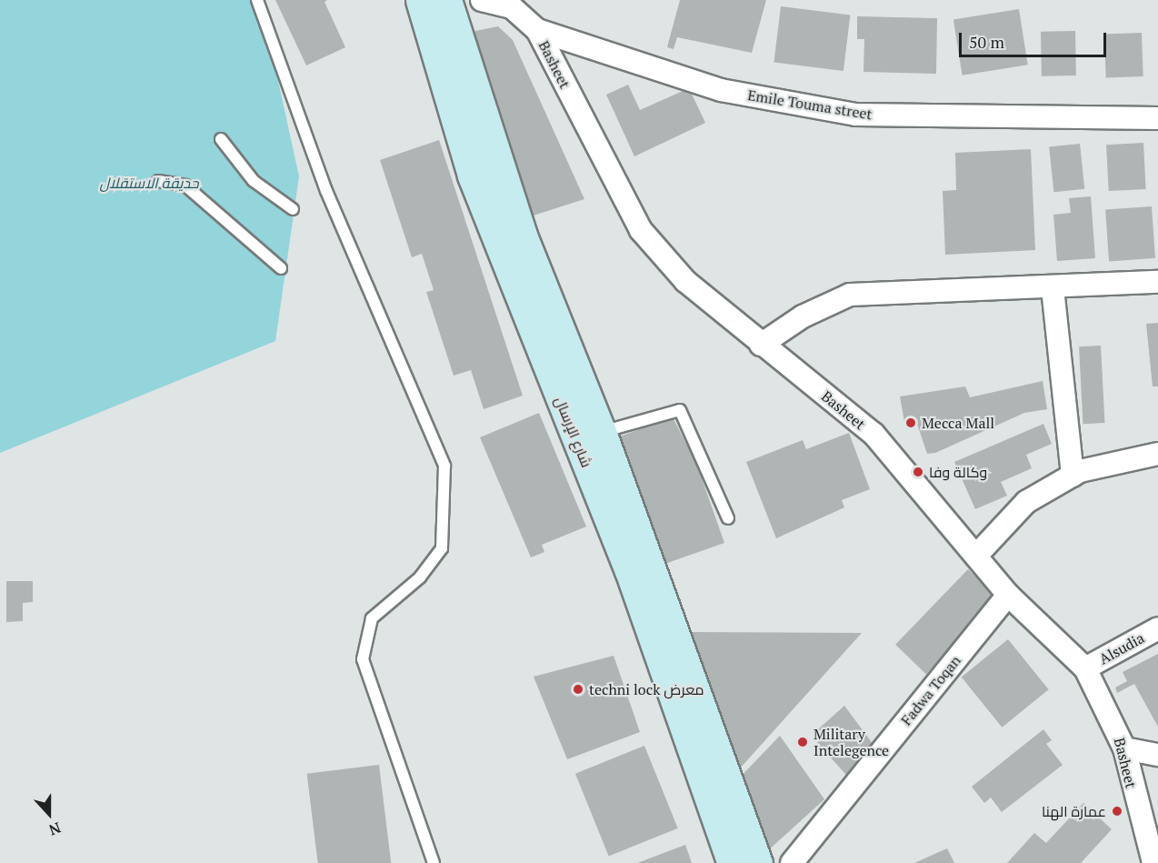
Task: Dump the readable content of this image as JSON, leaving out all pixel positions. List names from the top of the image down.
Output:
{
  "streets": {
    "main road": ["شارع الإرسال"],
    "street": [
      "Basheet",
      "Emile Touma street",
      "Alsudia",
      "Fadwa Toqan"
    ]
  },
  "crossings": [
    ["Basheet", "Emile Touma street"],
    ["Basheet", "Alsudia"],
    ["Basheet", "Fadwa Toqan"]
  ],
  "parks": ["حديقة الاستقلال"],
  "places": [
    "Mecca Mall",
    "وكالة وفا",
    "techni lock معرض",
    "Military Intelegence",
    "عمارة الهنا"
  ],
  "scale_bar": "50 m",
  "north": "bottom"
}
